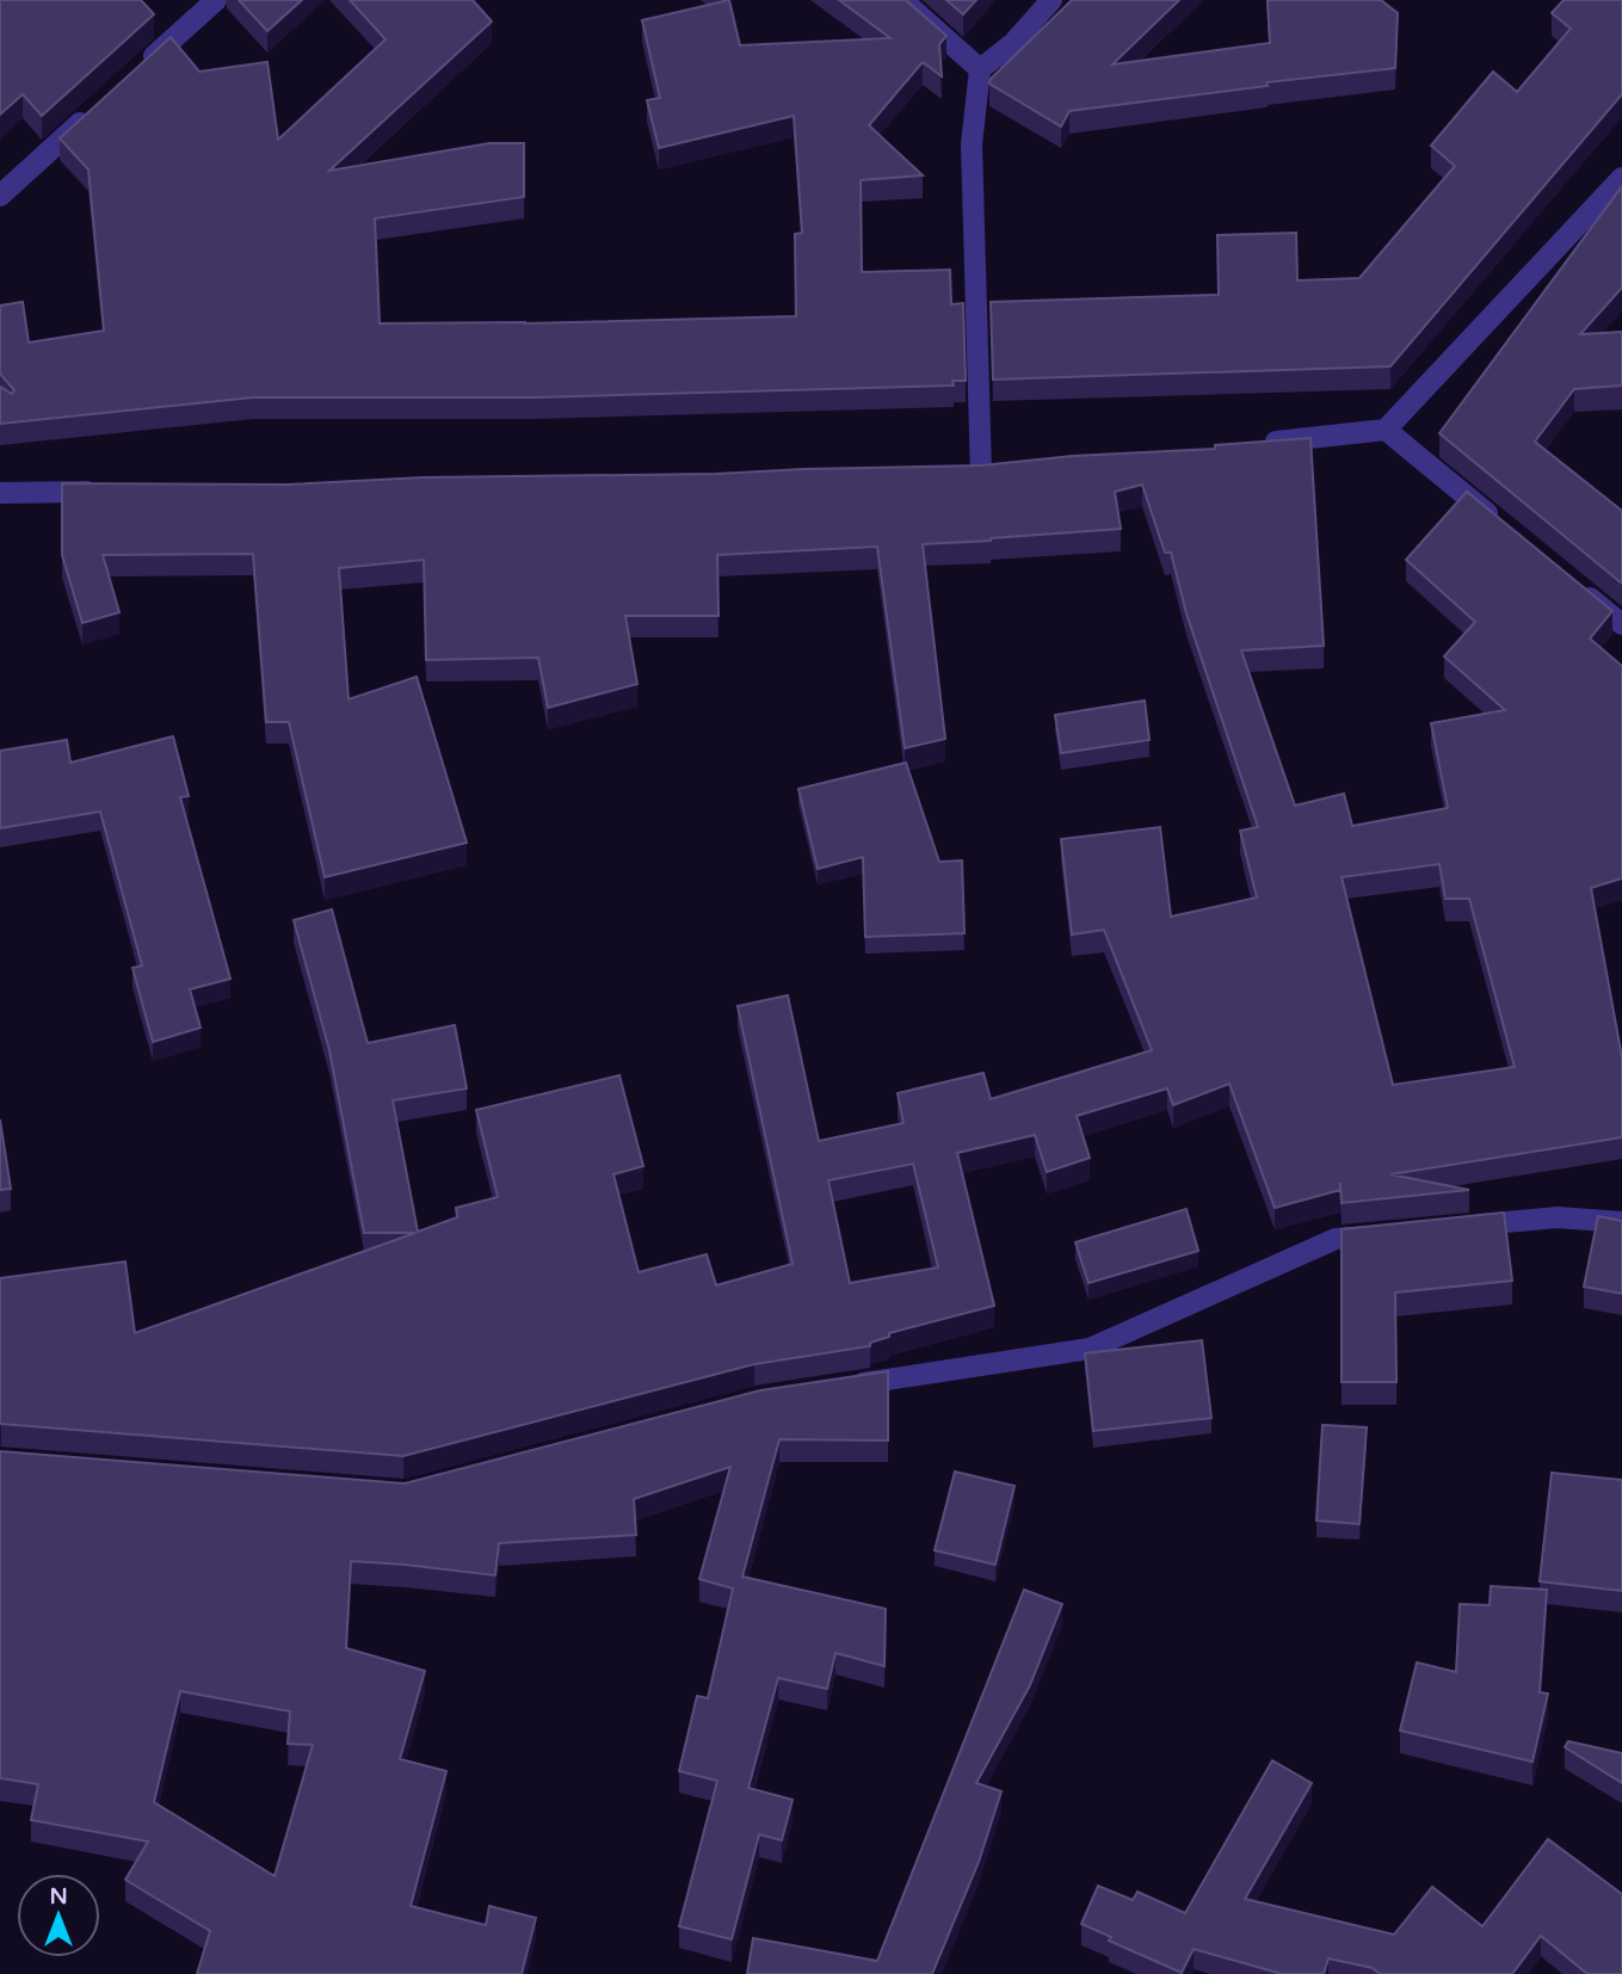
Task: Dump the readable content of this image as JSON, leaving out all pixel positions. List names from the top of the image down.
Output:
{
  "north": "top"
}
